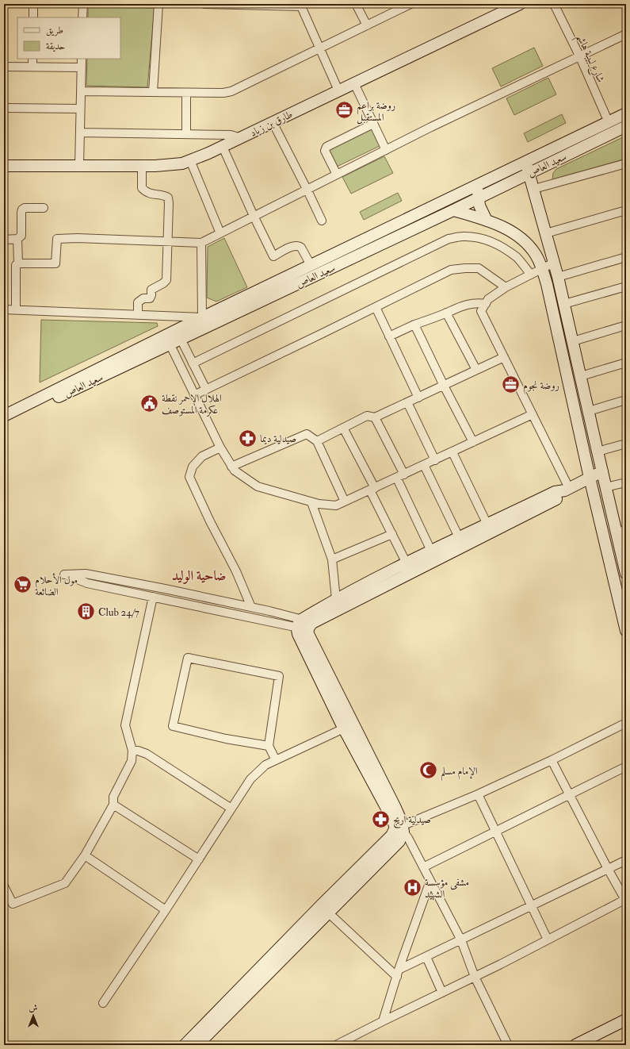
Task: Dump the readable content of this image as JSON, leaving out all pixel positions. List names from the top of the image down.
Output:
{
  "streets": {
    "street": ["شارع لبيبة هاشم", "طارق بن زياد", "سعيد العاص"]
  },
  "districts": ["ضاحية الوليد"],
  "places": {
    "office": ["روضة براعم المستقبل", "روضة نجوم"],
    "public building": ["الهلال الاحمر نقطة عكرمة المستوصف"],
    "pharmacy": ["صيدلية ديما", "صيدلية اريج"],
    "supermarket": ["مول الأحلام الضائعة"],
    "building": ["Club 24/7"],
    "mosque": ["الإمام مسلم"],
    "hospital": ["مشفى مؤسسة الشهيد"]
  },
  "legend": ["طريق", "حديقة"],
  "north": "top"
}
